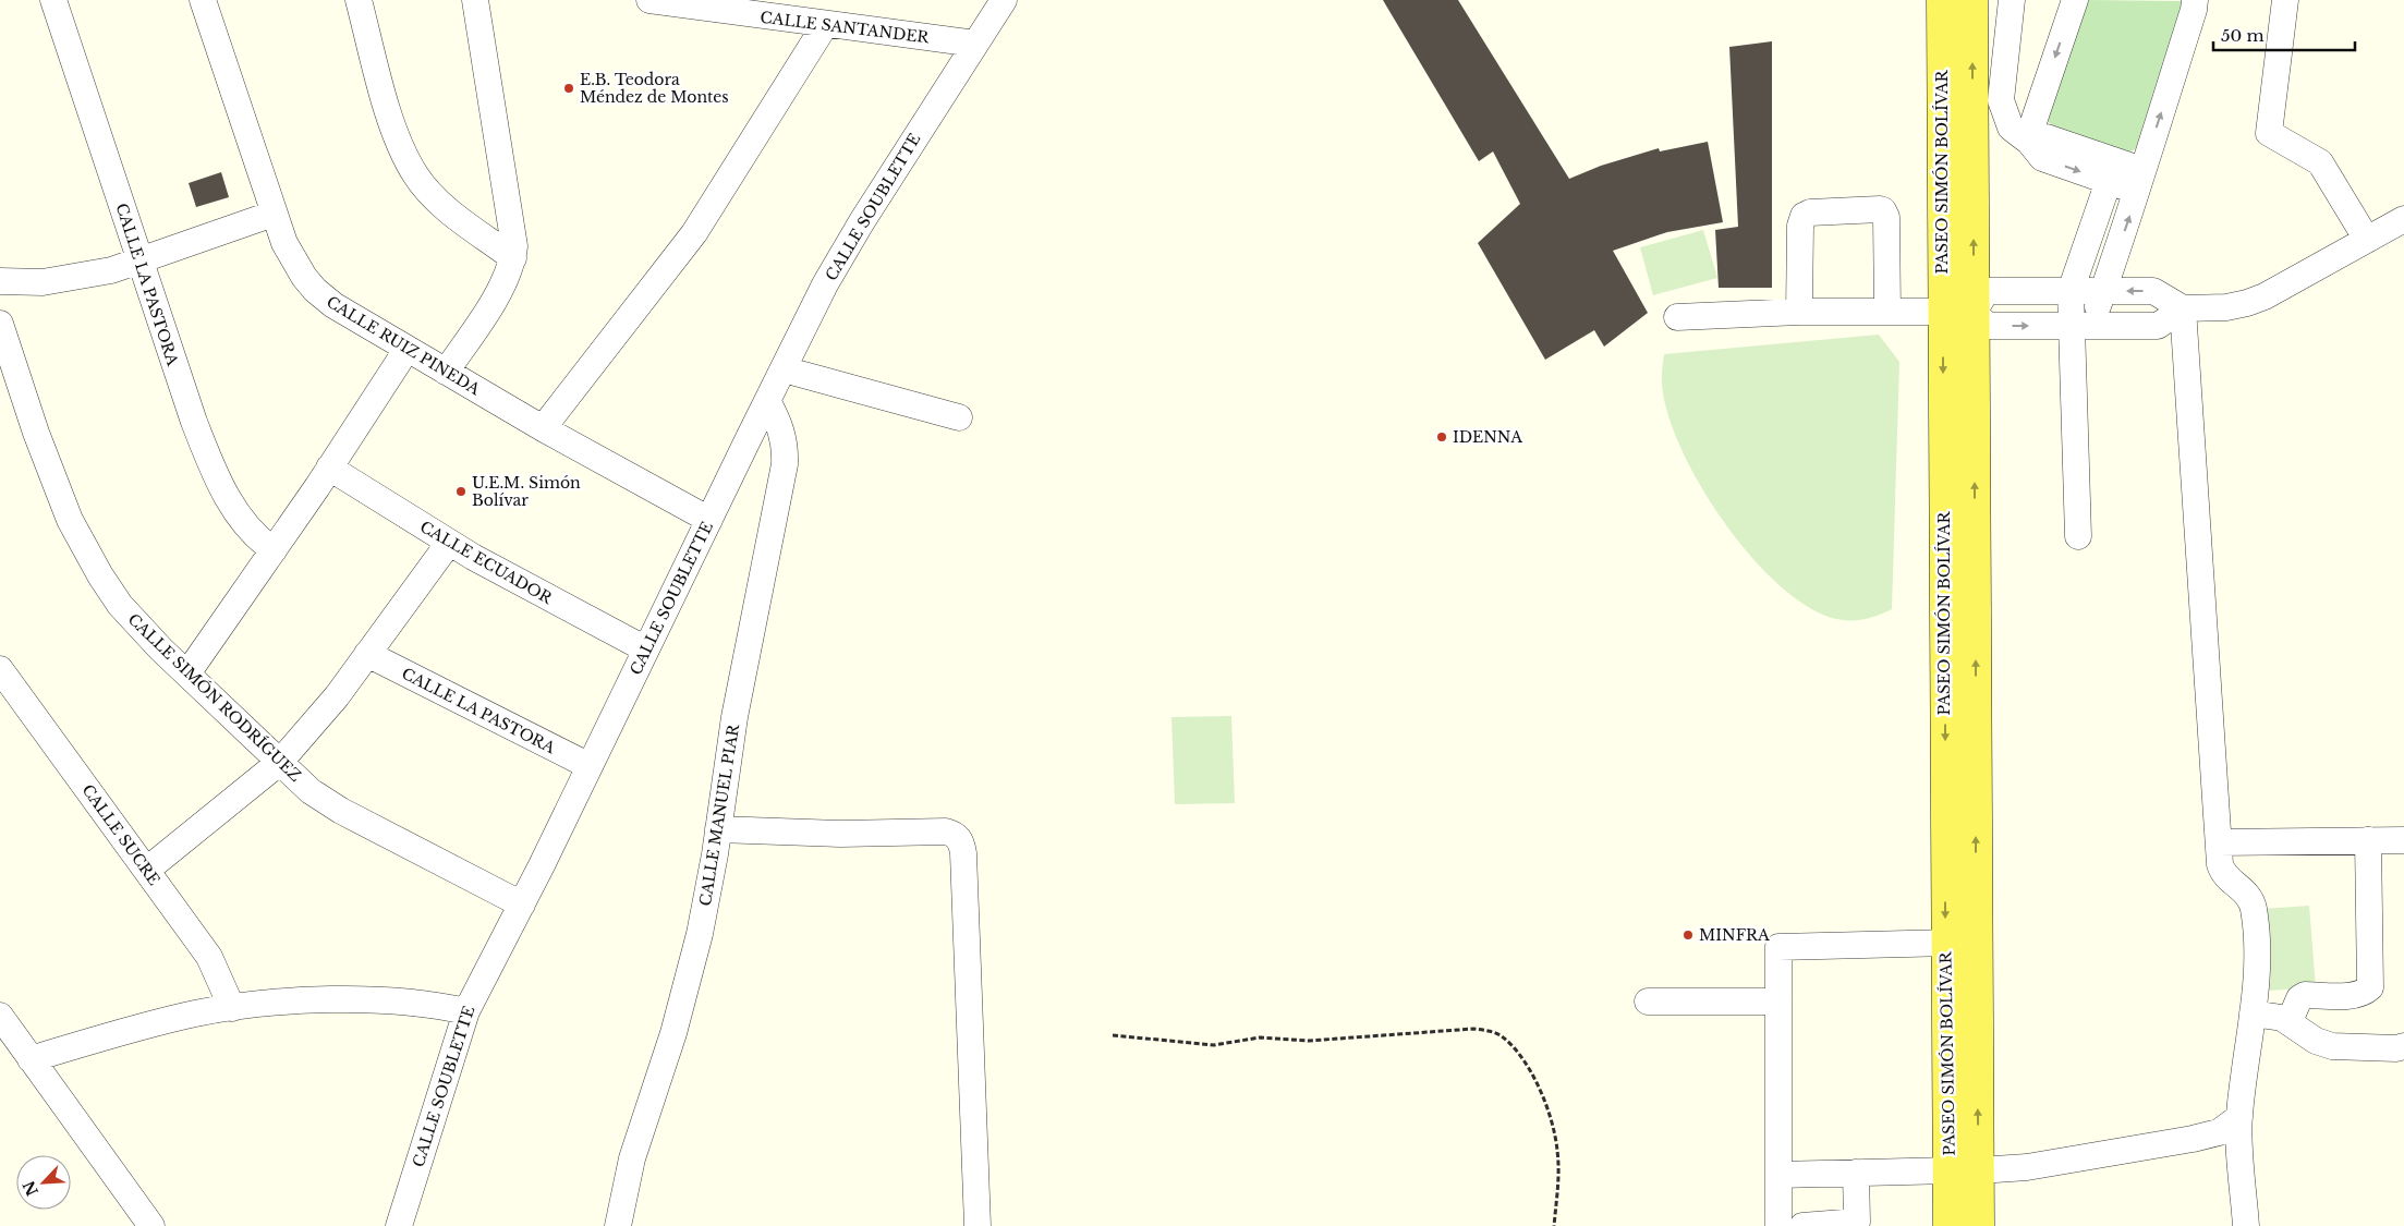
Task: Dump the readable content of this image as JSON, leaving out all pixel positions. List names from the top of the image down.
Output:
{
  "streets": {
    "main road": ["PASEO SIMÓN BOLÍVAR"],
    "street": [
      "CALLE SANTANDER",
      "CALLE SOUBLETTE",
      "CALLE LA PASTORA",
      "CALLE RUIZ PINEDA",
      "CALLE ECUADOR",
      "CALLE SIMÓN RODRÍGUEZ",
      "CALLE MANUEL PIAR",
      "CALLE SUCRE"
    ]
  },
  "crossings": [
    ["CALLE SANTANDER", "CALLE SOUBLETTE"],
    ["CALLE SOUBLETTE", "CALLE LA PASTORA"],
    ["CALLE SOUBLETTE", "CALLE RUIZ PINEDA"],
    ["CALLE SOUBLETTE", "CALLE ECUADOR"],
    ["CALLE SOUBLETTE", "CALLE SIMÓN RODRÍGUEZ"],
    ["CALLE SOUBLETTE", "CALLE MANUEL PIAR"]
  ],
  "places": [
    "E.B. Teodora Méndez de Montes",
    "IDENNA",
    "U.E.M. Simón Bolívar",
    "MINFRA"
  ],
  "scale_bar": "50 m",
  "north": "bottom left"
}
